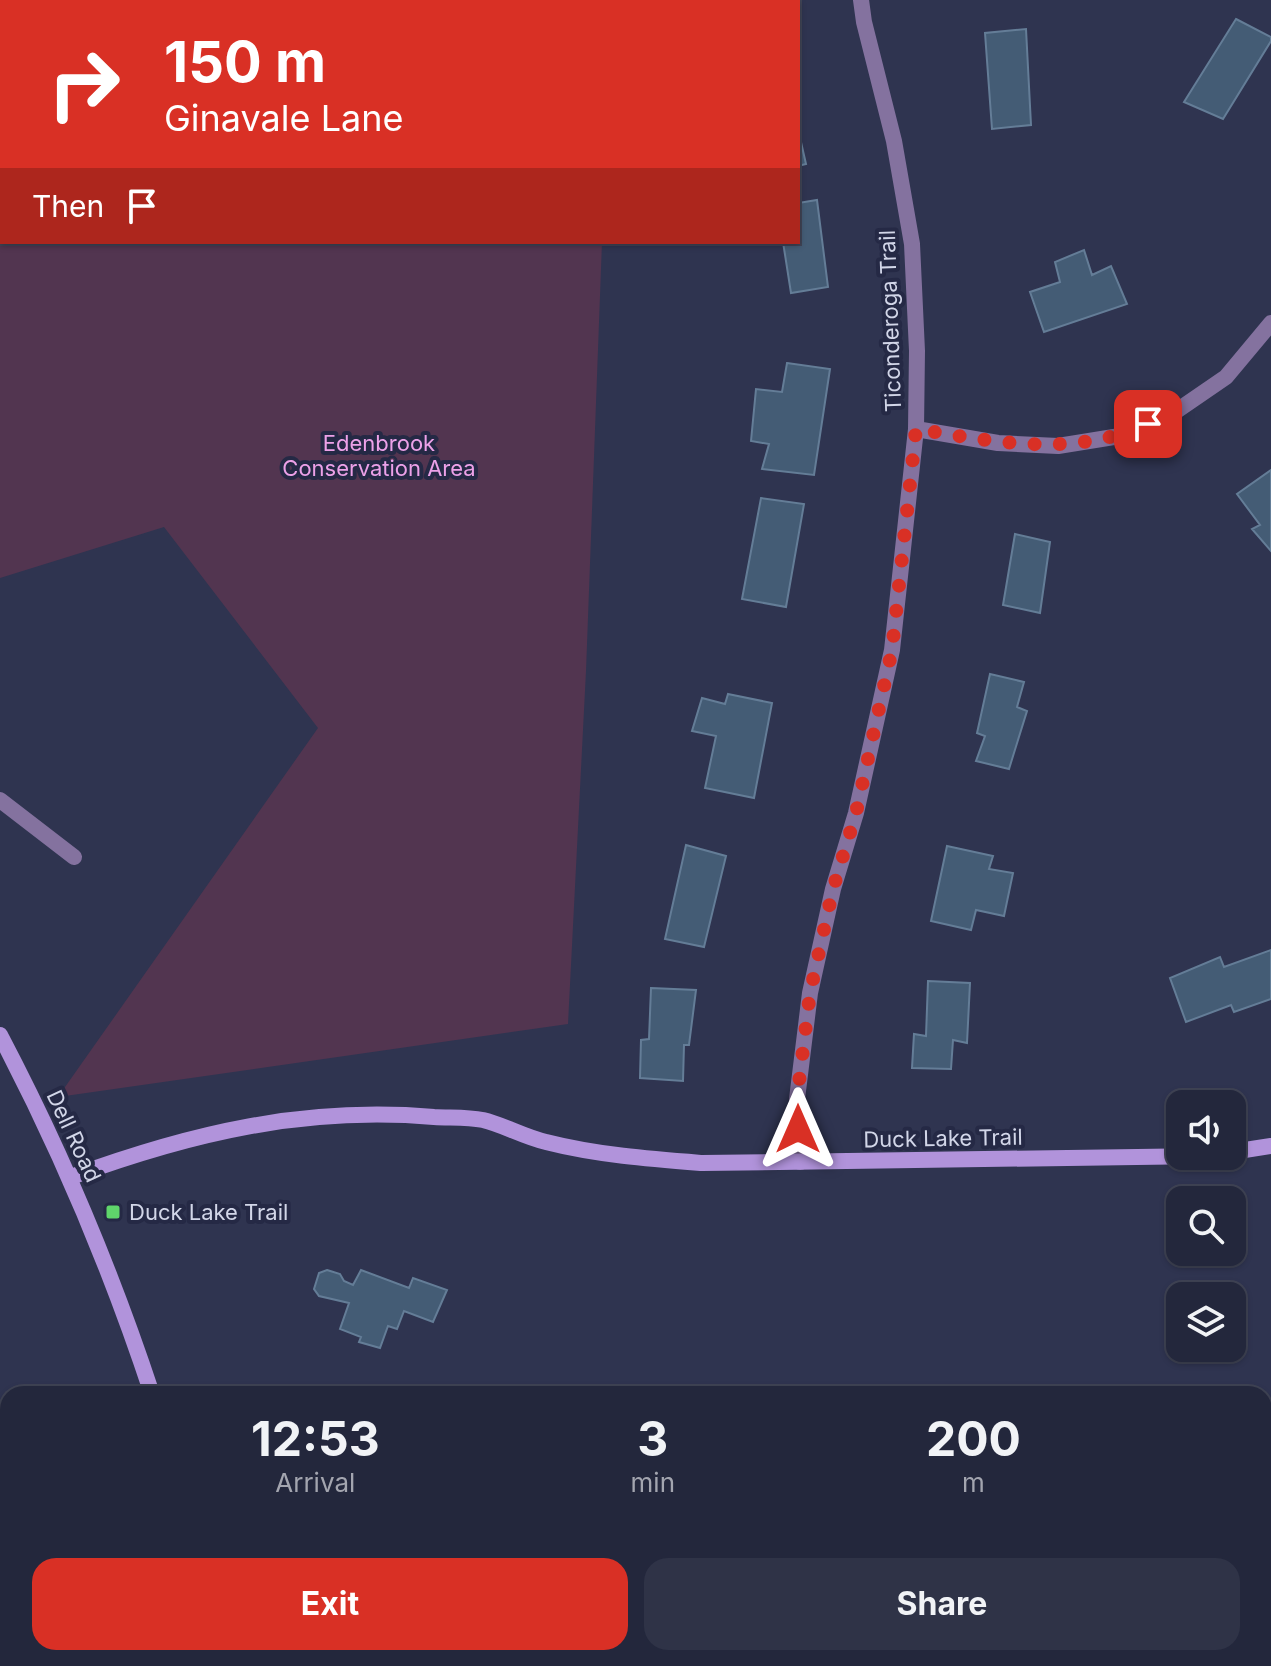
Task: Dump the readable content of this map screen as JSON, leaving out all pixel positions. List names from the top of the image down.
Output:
{
  "streets": {
    "street": ["Ticonderoga Trail", "Dell Road", "Duck Lake Trail"]
  },
  "crossings": [
    ["Ticonderoga Trail", "Duck Lake Trail"],
    ["Dell Road", "Duck Lake Trail"]
  ],
  "parks": ["Edenbrook Conservation Area"],
  "places": {
    "transit": ["Duck Lake Trail"]
  },
  "page": {
    "turn": ["150 m", "Ginavale Lane"],
    "then": "Then",
    "eta": [
      "12:53",
      "Arrival",
      "3",
      "min",
      "200",
      "m"
    ],
    "buttons": ["Exit", "Share"]
  }
}
